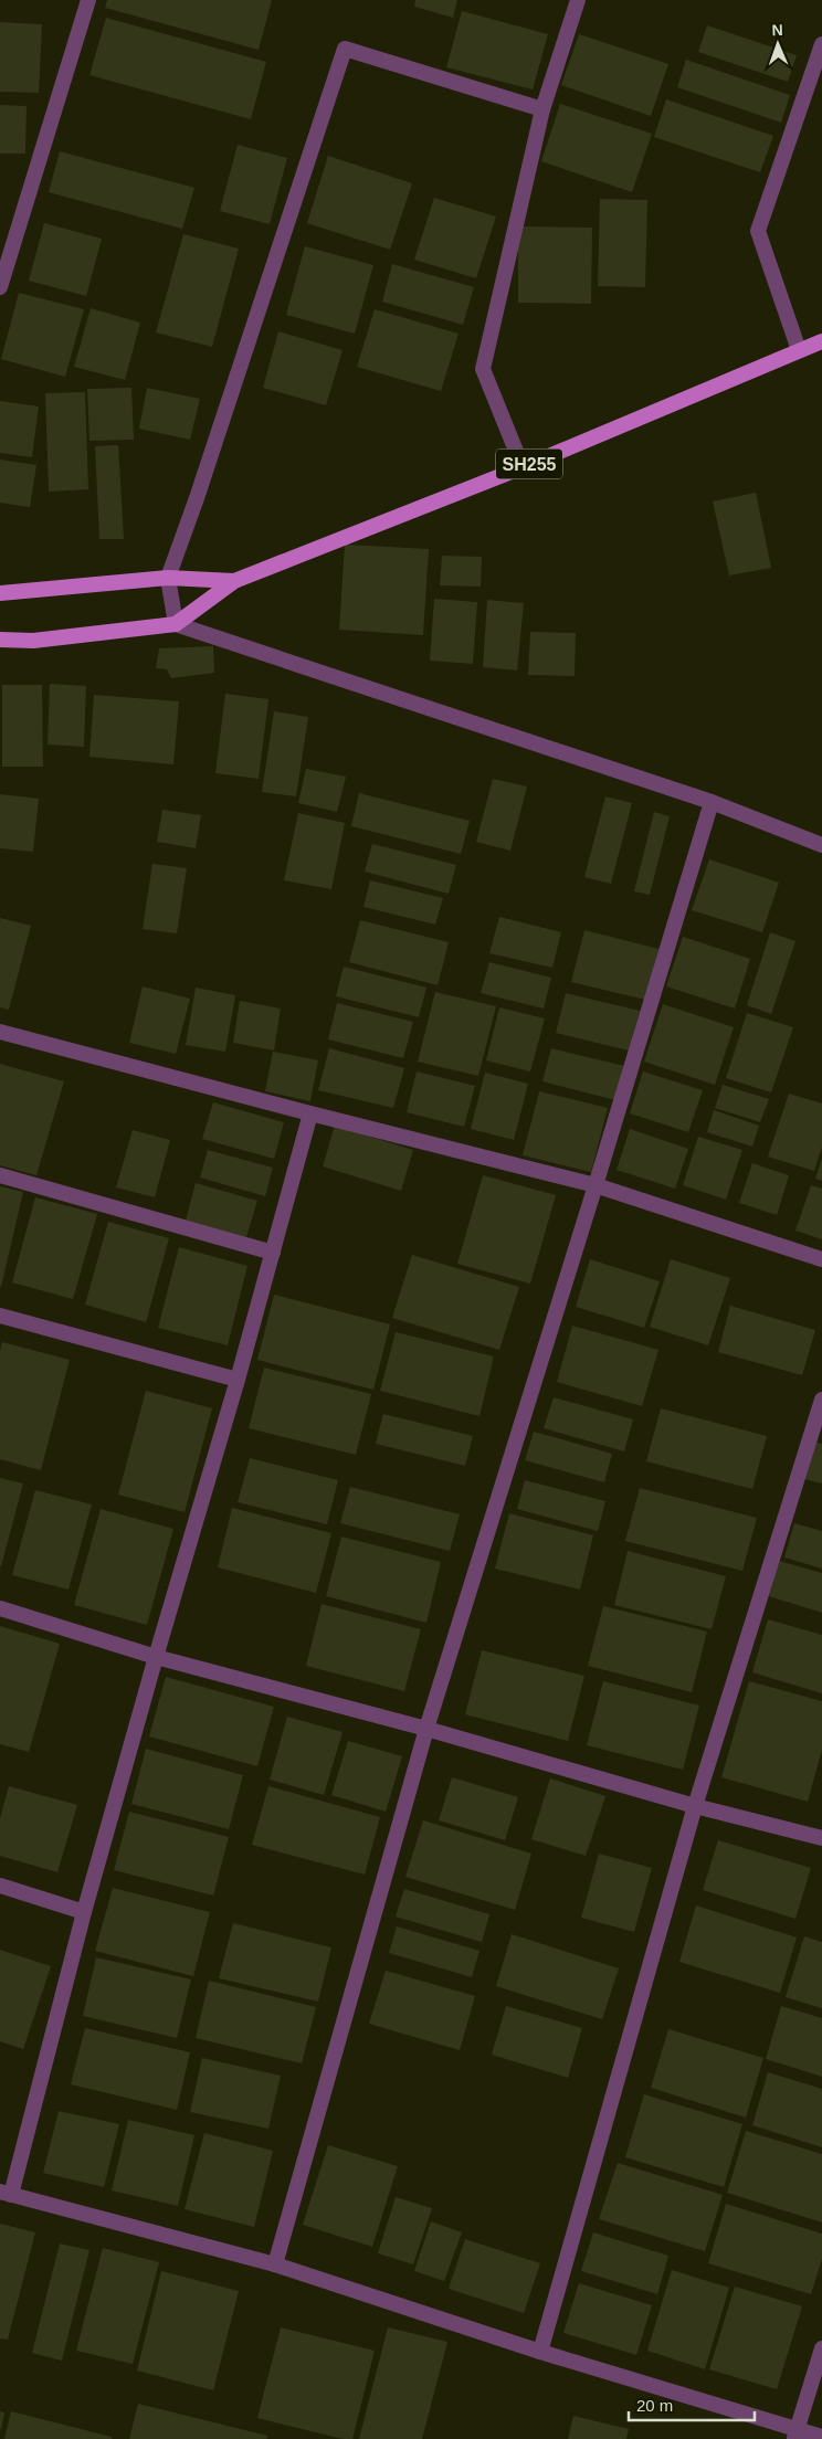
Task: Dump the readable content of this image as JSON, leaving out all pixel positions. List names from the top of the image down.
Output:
{
  "streets": {
    "main road": ["SH255"]
  },
  "scale_bar": "20 m",
  "north": "top"
}
